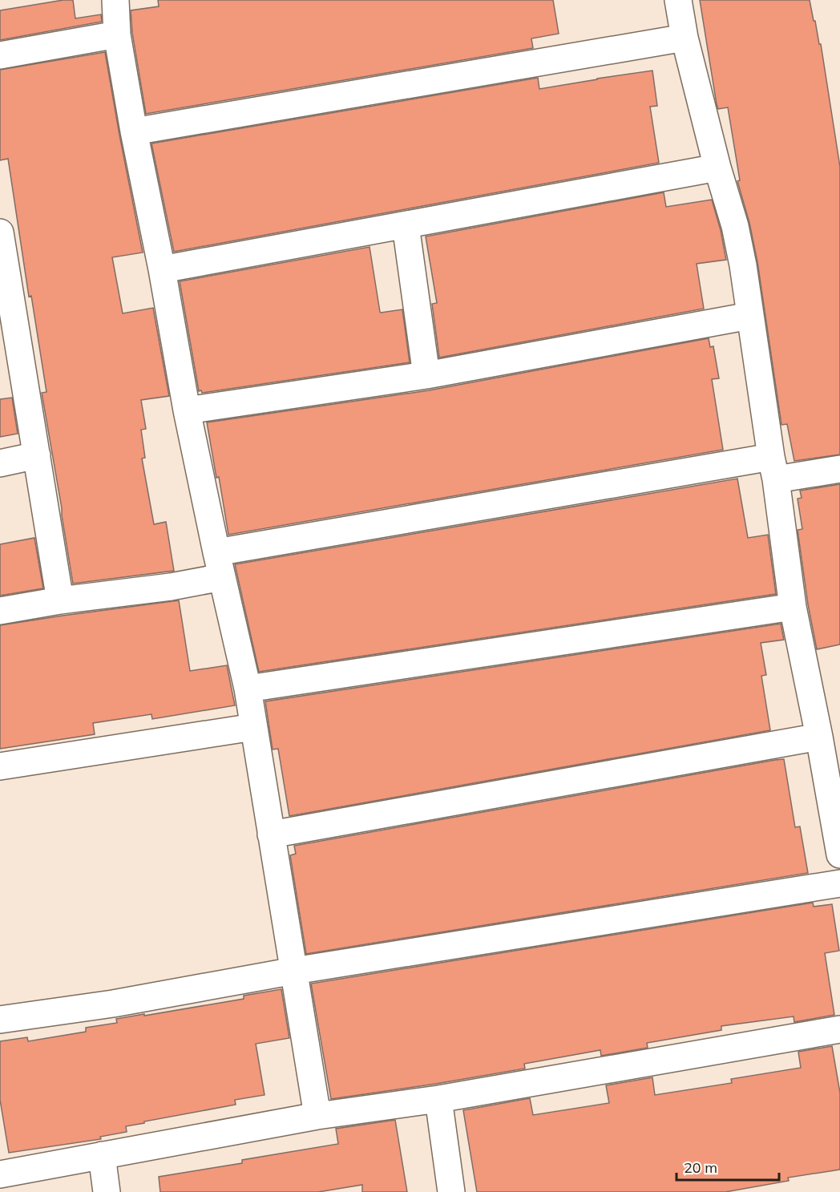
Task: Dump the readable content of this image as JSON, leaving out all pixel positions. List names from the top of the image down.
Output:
{
  "scale_bar": "20 m"
}
